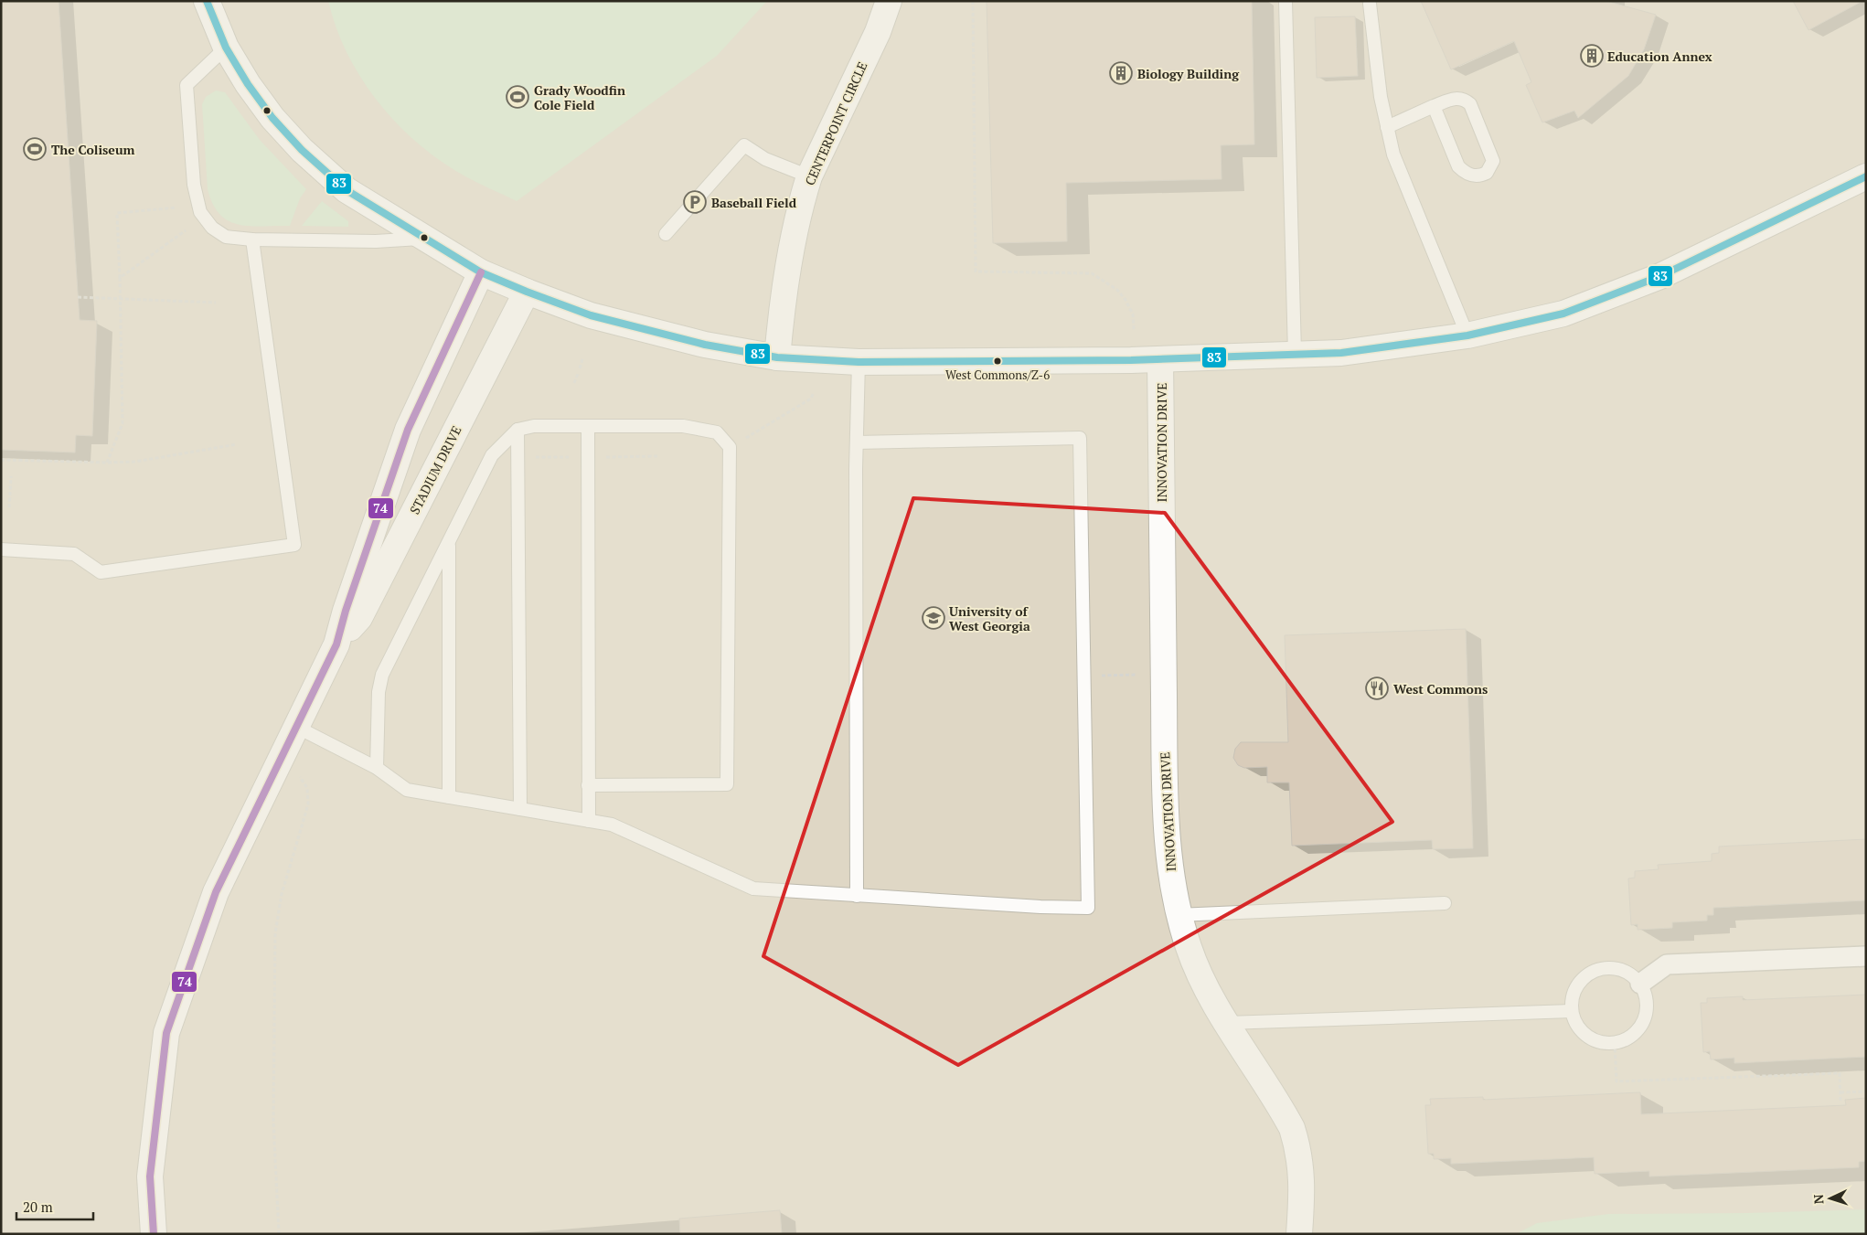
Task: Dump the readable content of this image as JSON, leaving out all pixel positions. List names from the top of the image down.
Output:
{
  "streets": {
    "street": ["CENTERPOINT CIRCLE", "INNOVATION DRIVE", "STADIUM DRIVE"]
  },
  "places": {
    "building": ["Education Annex", "Biology Building"],
    "sports": ["Grady Woodfin Cole Field", "The Coliseum"],
    "parking": ["Baseball Field"],
    "other": ["West Commons/Z-6"],
    "school or university": ["University of West Georgia"],
    "restaurant": ["West Commons"]
  },
  "lines": ["transit line 83", "transit line 74"],
  "scale_bar": "20 m",
  "north": "left"
}
